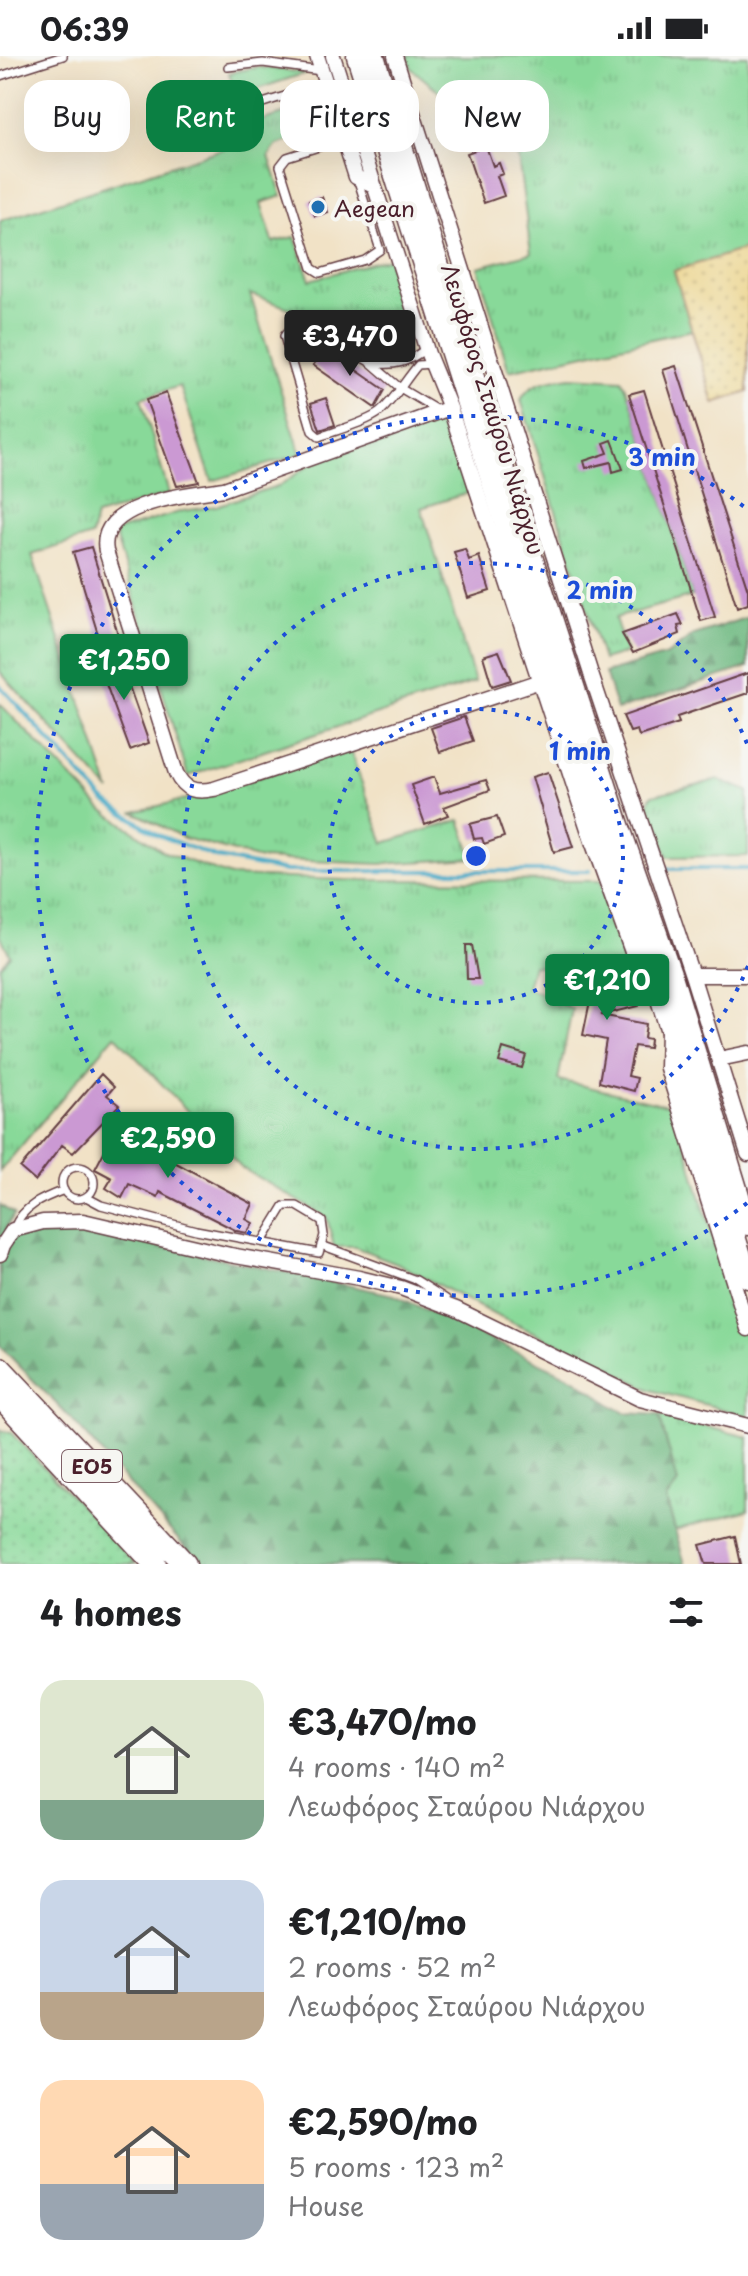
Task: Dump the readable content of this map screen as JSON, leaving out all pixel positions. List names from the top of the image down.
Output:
{
  "streets": {
    "main road": ["Λεωφόρος Σταύρου Νιάρχου", "ΕΟ5"]
  },
  "places": ["Aegean"],
  "page": {
    "status": "06:39",
    "chip": [
      "Buy",
      "Rent",
      "Filters",
      "New"
    ],
    "price": [
      "€3,470",
      "€1,250",
      "€1,210",
      "€2,590"
    ],
    "heading": "4 homes",
    "list": [
      {
        "name": "€3,470/mo",
        "note": "4 rooms · 140 m² · Λεωφόρος Σταύρου Νιάρχου"
      },
      {
        "name": "€1,210/mo",
        "note": "2 rooms · 52 m² · Λεωφόρος Σταύρου Νιάρχου"
      },
      {
        "name": "€2,590/mo",
        "note": "5 rooms · 123 m² · House"
      }
    ]
  },
  "rings": ["3 min", "2 min", "1 min"]
}
